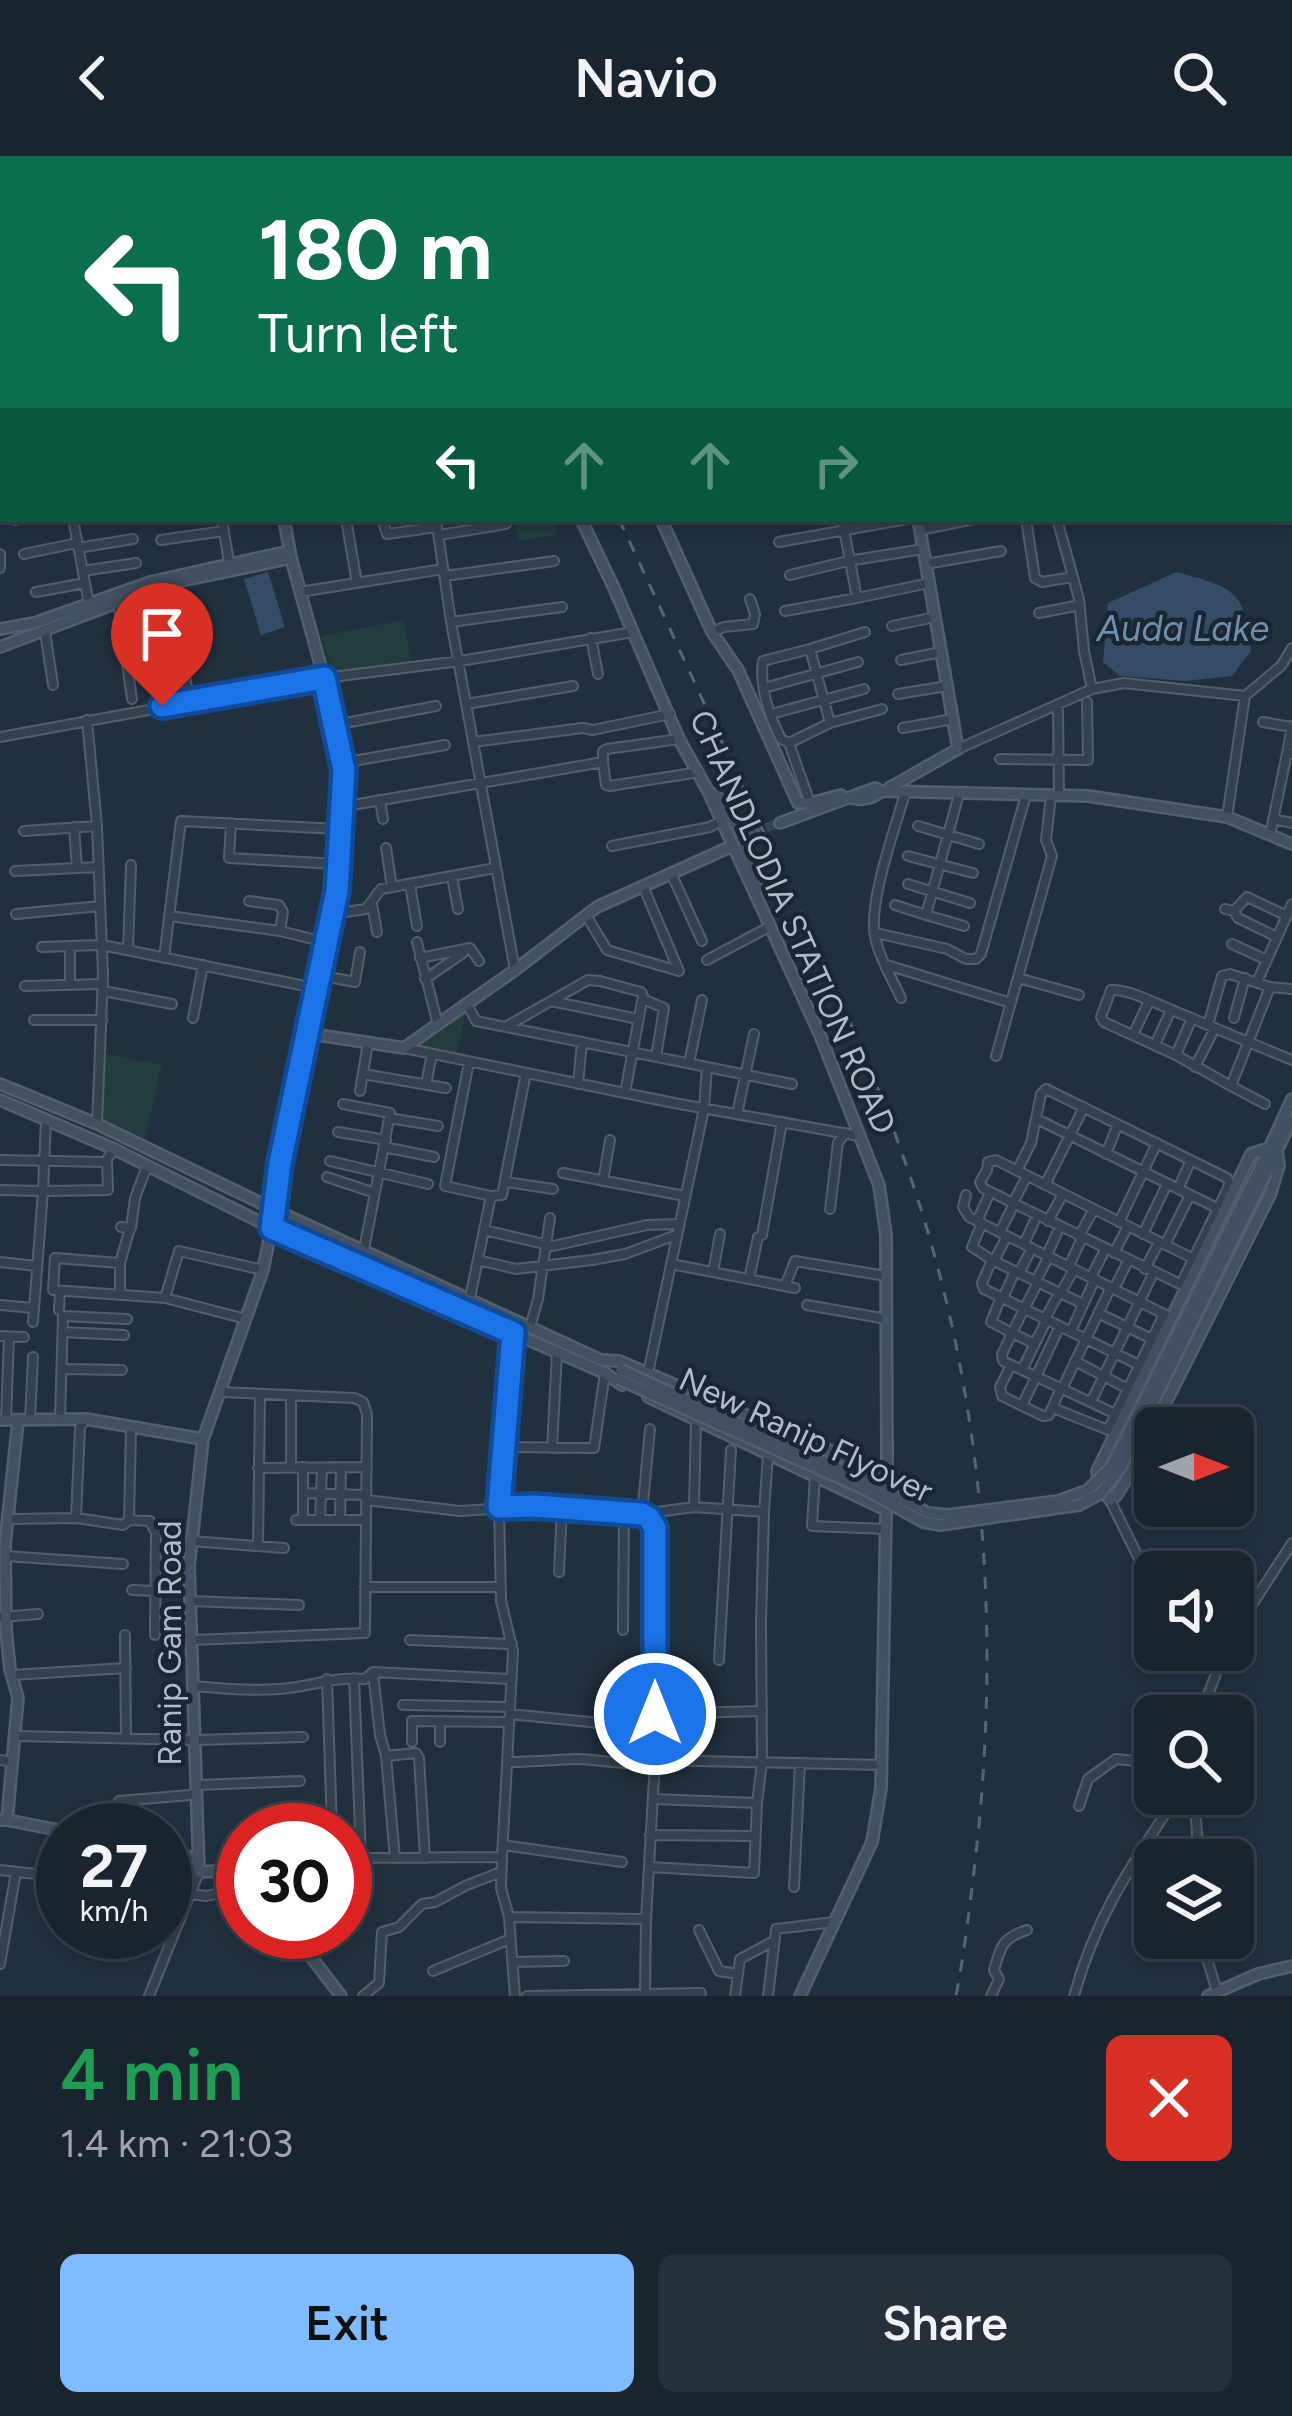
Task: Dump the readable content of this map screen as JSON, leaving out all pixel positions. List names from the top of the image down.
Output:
{
  "streets": {
    "street": ["CHANDLODIA STATION ROAD", "New Ranip Flyover", "Ranip Gam Road"]
  },
  "water": ["Auda Lake"],
  "north": "right",
  "page": {
    "header": "Navio",
    "turn": ["180 m", "Turn left"],
    "speed": "27 km/h",
    "limit": "30",
    "heading": ["4 min", "1.4 km · 21:03"],
    "buttons": ["Exit", "Share"]
  }
}
